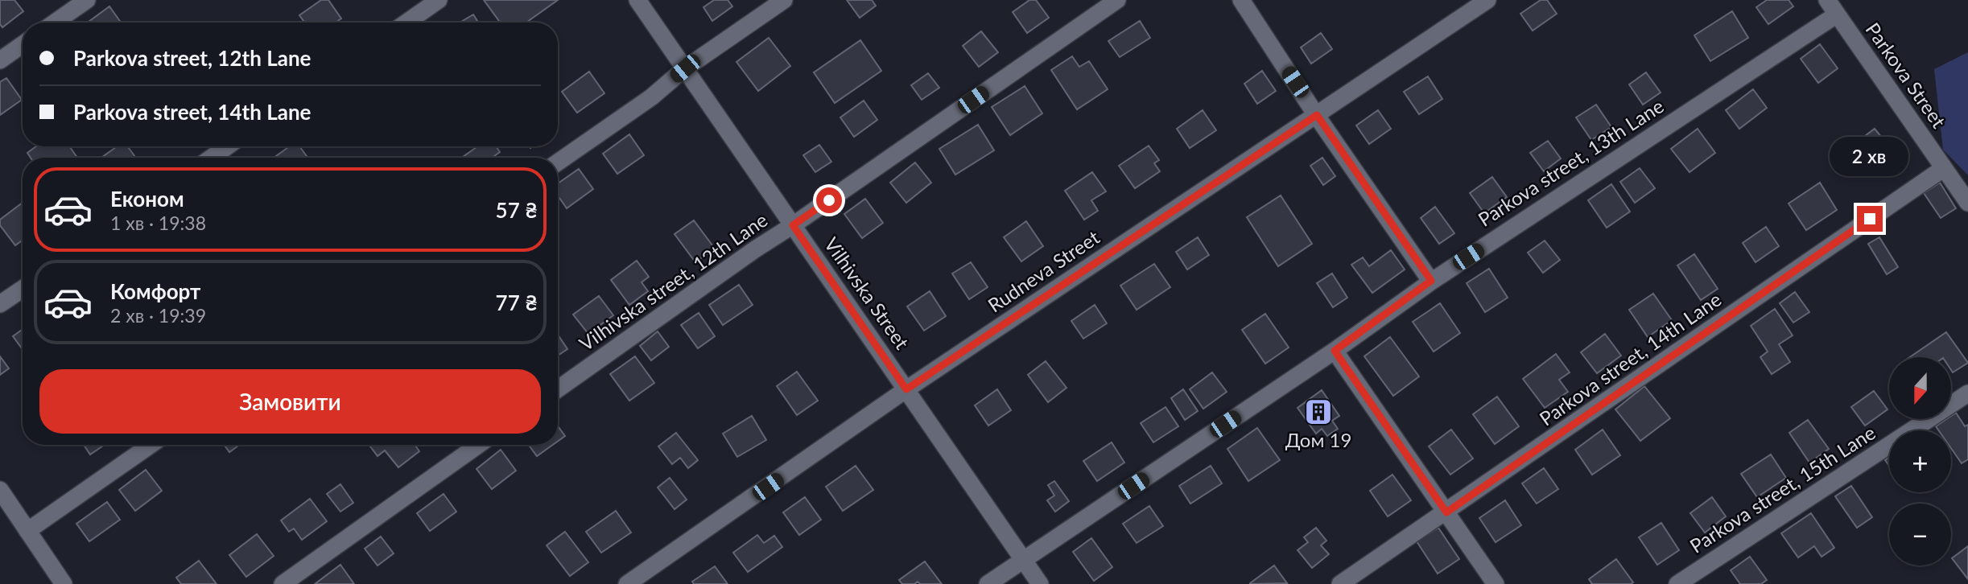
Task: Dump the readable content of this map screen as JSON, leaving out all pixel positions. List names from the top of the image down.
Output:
{
  "streets": {
    "street": [
      "Parkova Street",
      "Parkova street, 13th Lane",
      "Rudneva Street",
      "Vilhivska street, 12th Lane",
      "Vilhivska Street",
      "Parkova street, 14th Lane",
      "Parkova street, 15th Lane"
    ]
  },
  "crossings": [
    ["Parkova Street", "Parkova street, 13th Lane"],
    ["Parkova Street", "Parkova street, 14th Lane"],
    ["Parkova street, 13th Lane", "Vilhivska Street"],
    ["Rudneva Street", "Vilhivska Street"],
    ["Vilhivska street, 12th Lane", "Vilhivska Street"]
  ],
  "places": {
    "building": ["Дом 19"]
  },
  "north": "bottom",
  "page": {
    "banner": ["Parkova street, 12th Lane", "Parkova street, 14th Lane"],
    "bubble": "2 хв",
    "list": [
      {
        "name": "Економ",
        "note": "1 хв · 19:38",
        "value": "57 ₴"
      },
      {
        "name": "Комфорт",
        "note": "2 хв · 19:39",
        "value": "77 ₴"
      }
    ],
    "map_buttons": ["+", "−"],
    "buttons": "Замовити"
  }
}
